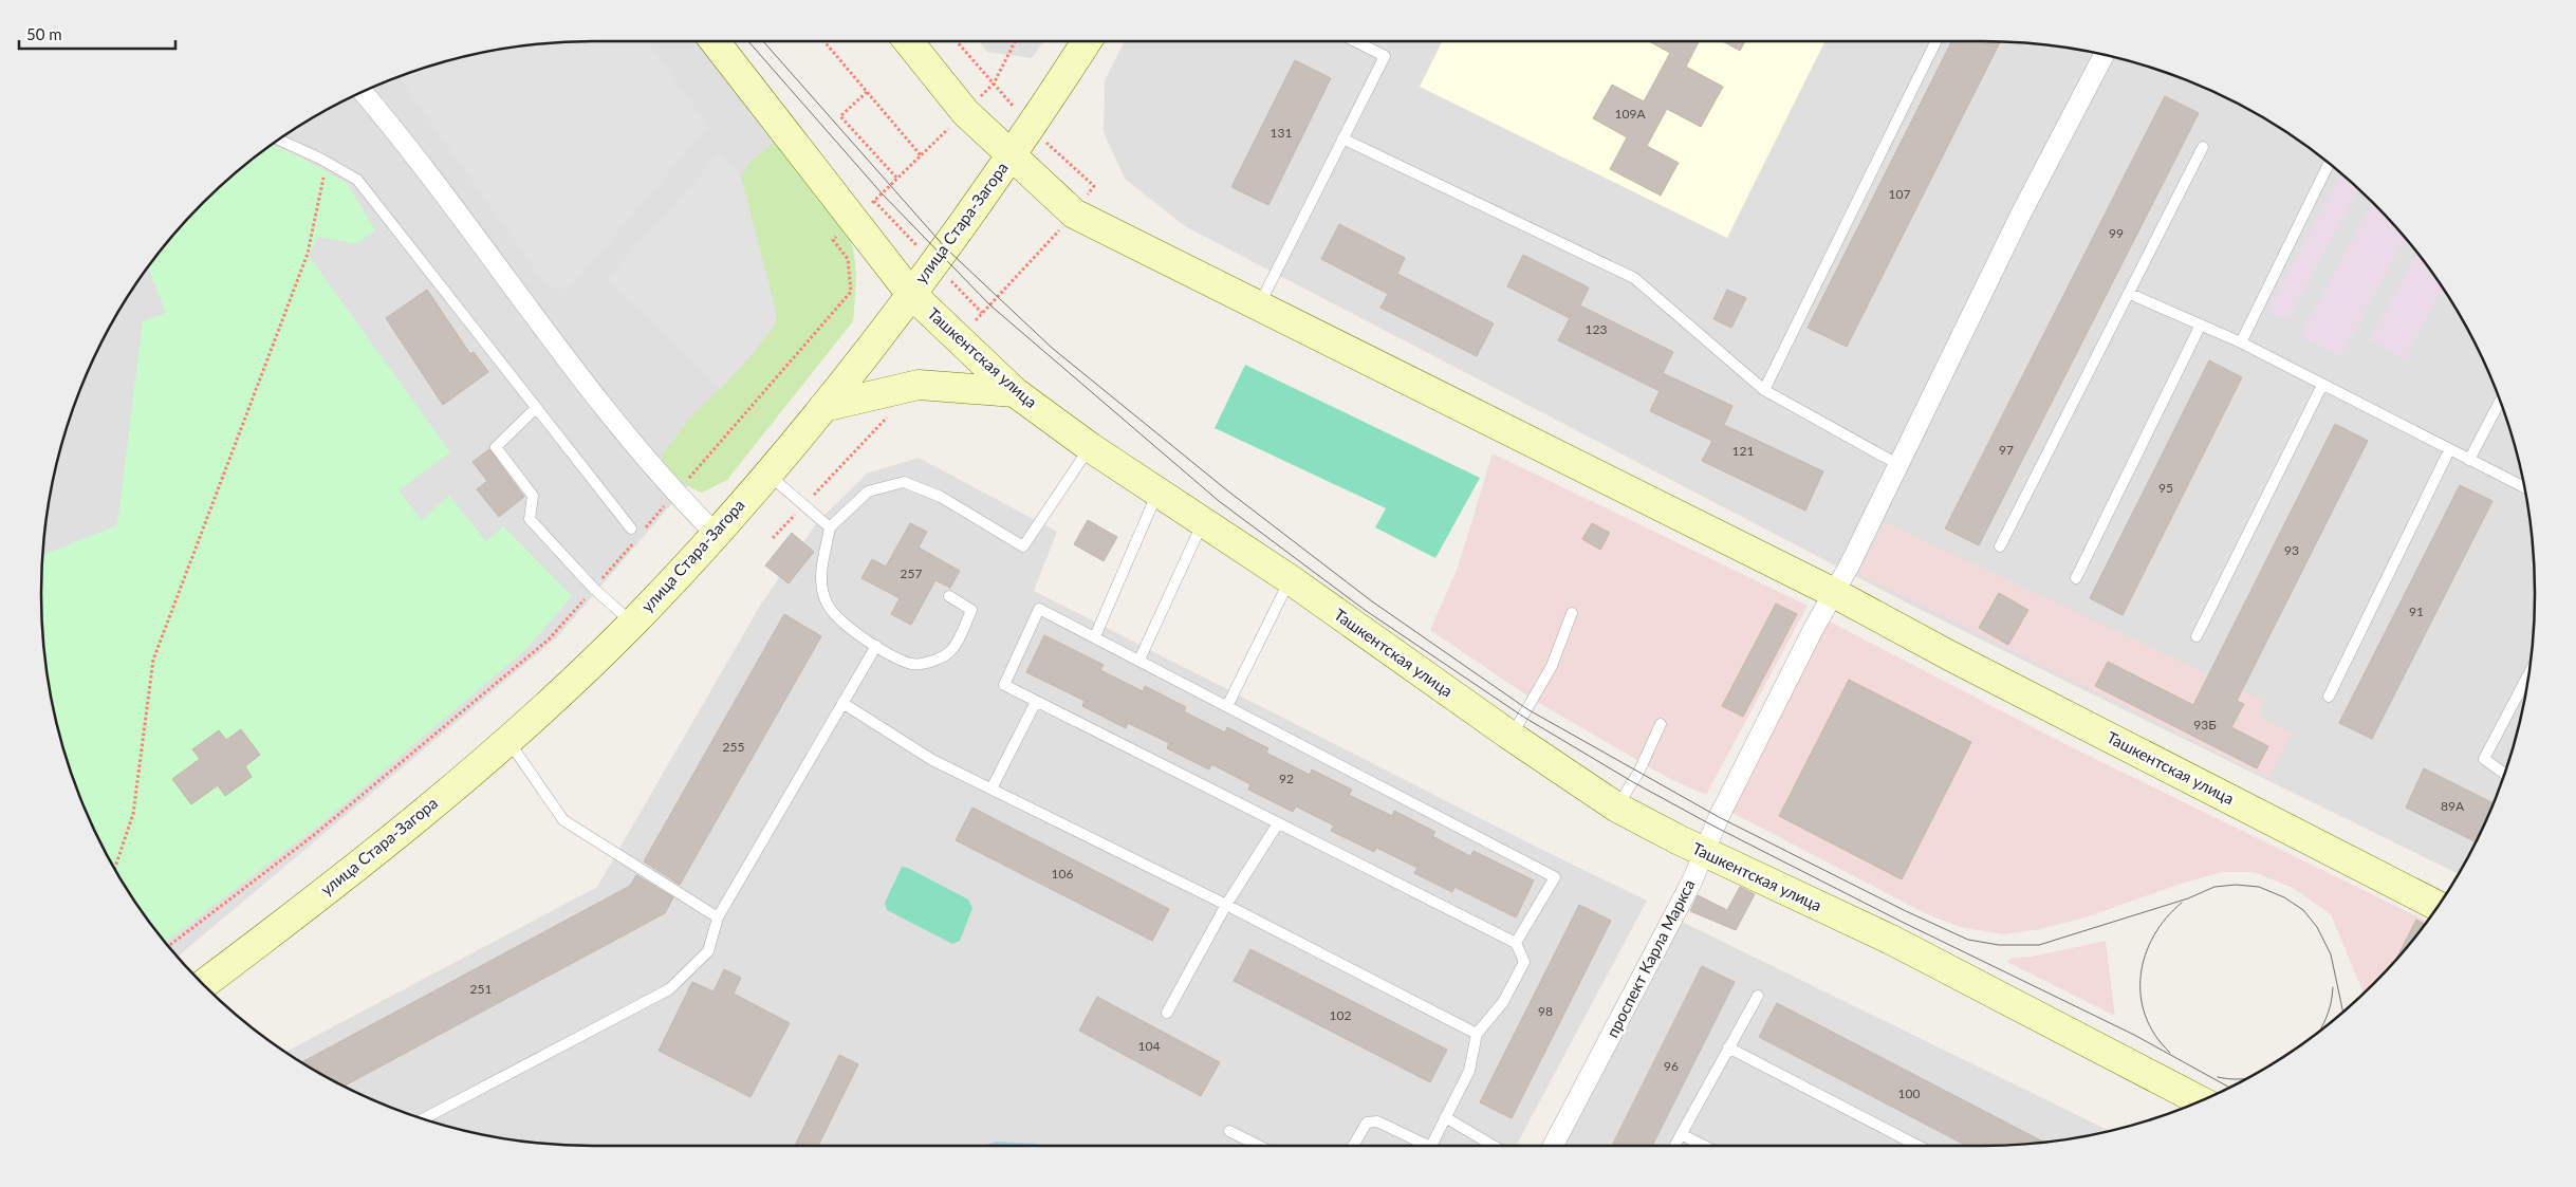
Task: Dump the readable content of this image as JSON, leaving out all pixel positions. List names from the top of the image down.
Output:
{
  "streets": {
    "main road": ["улица Стара-Загора", "Ташкентская улица"],
    "street": ["проспект Карла Маркса"]
  },
  "crossings": [
    ["улица Стара-Загора", "Ташкентская улица"],
    ["Ташкентская улица", "проспект Карла Маркса"]
  ],
  "house_numbers": [
    "109А",
    "131",
    "107",
    "99",
    "123",
    "97",
    "121",
    "95",
    "93",
    "257",
    "91",
    "93Б",
    "255",
    "92",
    "89А",
    "106",
    "251",
    "98",
    "102",
    "104",
    "96",
    "100"
  ],
  "scale_bar": "50 m"
}
